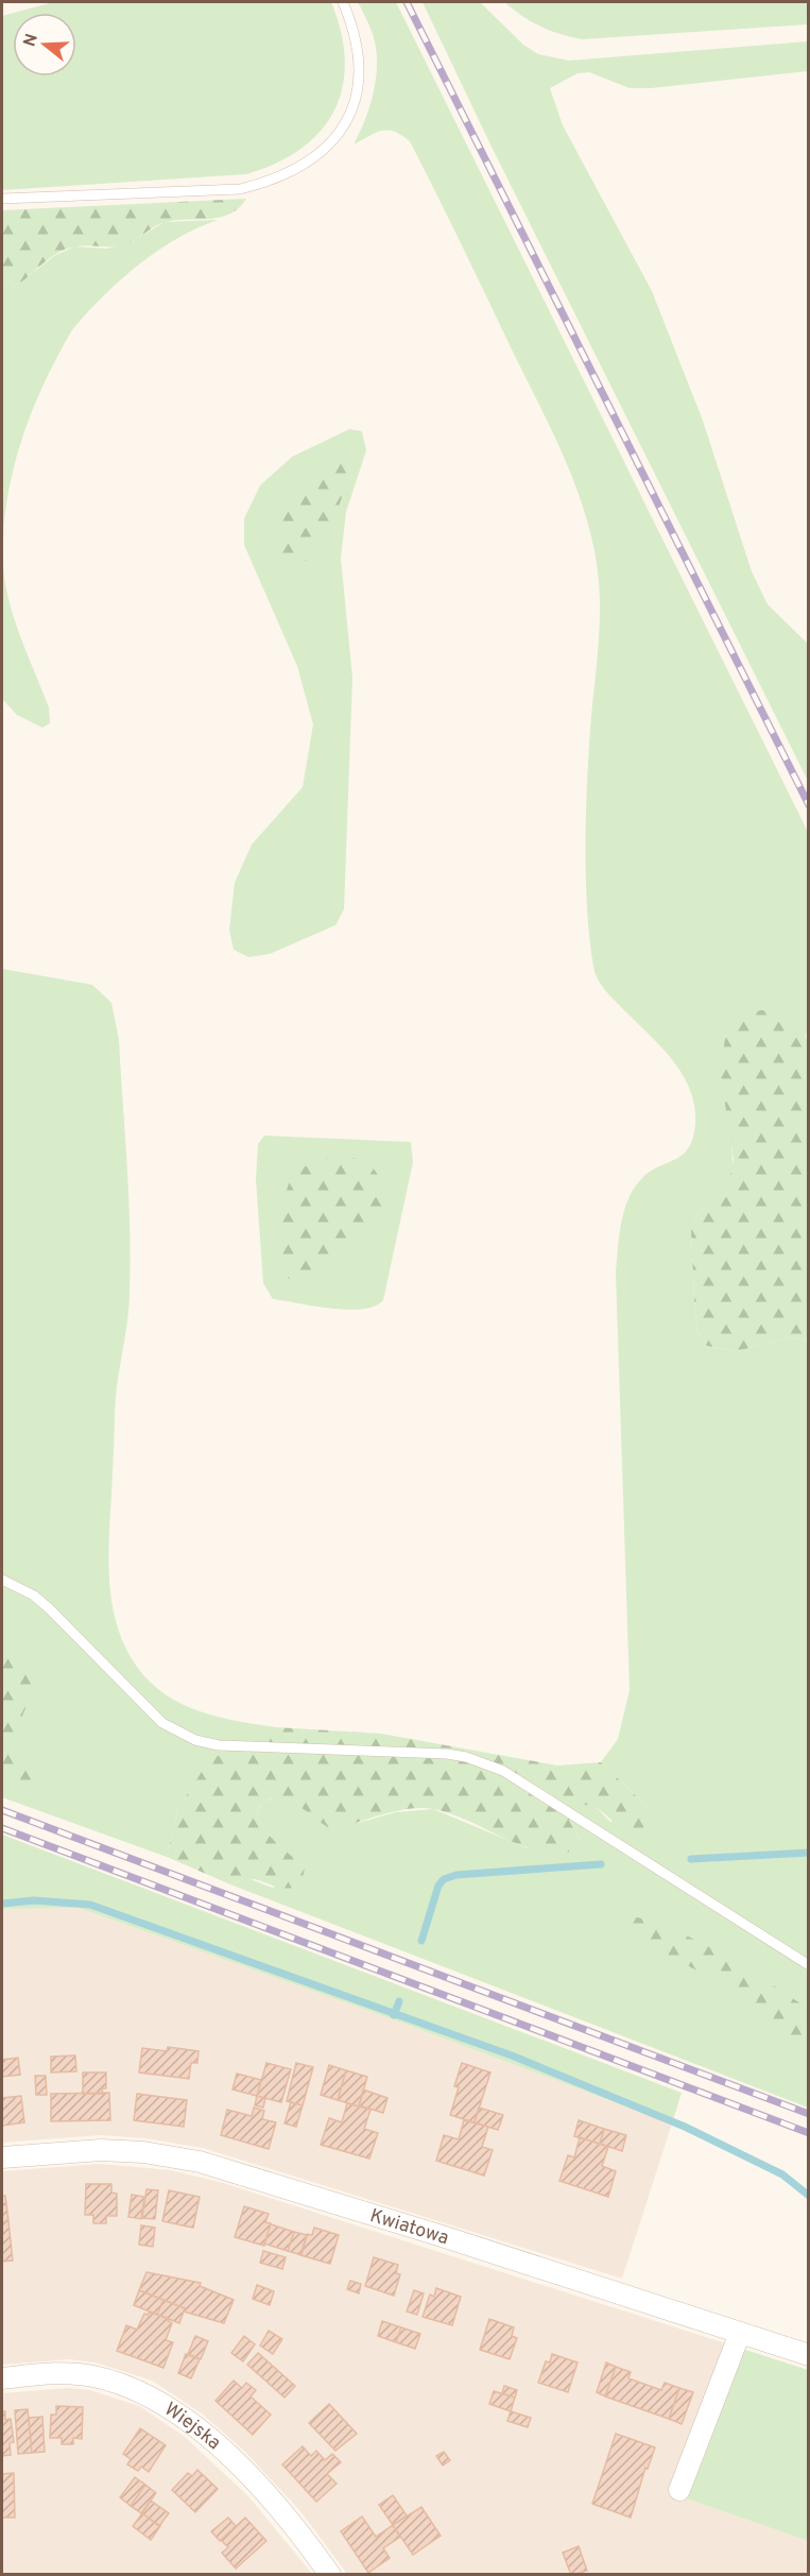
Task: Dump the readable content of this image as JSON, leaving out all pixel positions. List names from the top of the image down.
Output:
{
  "streets": {
    "street": ["Kwiatowa", "Wiejska"]
  },
  "north": "left"
}
